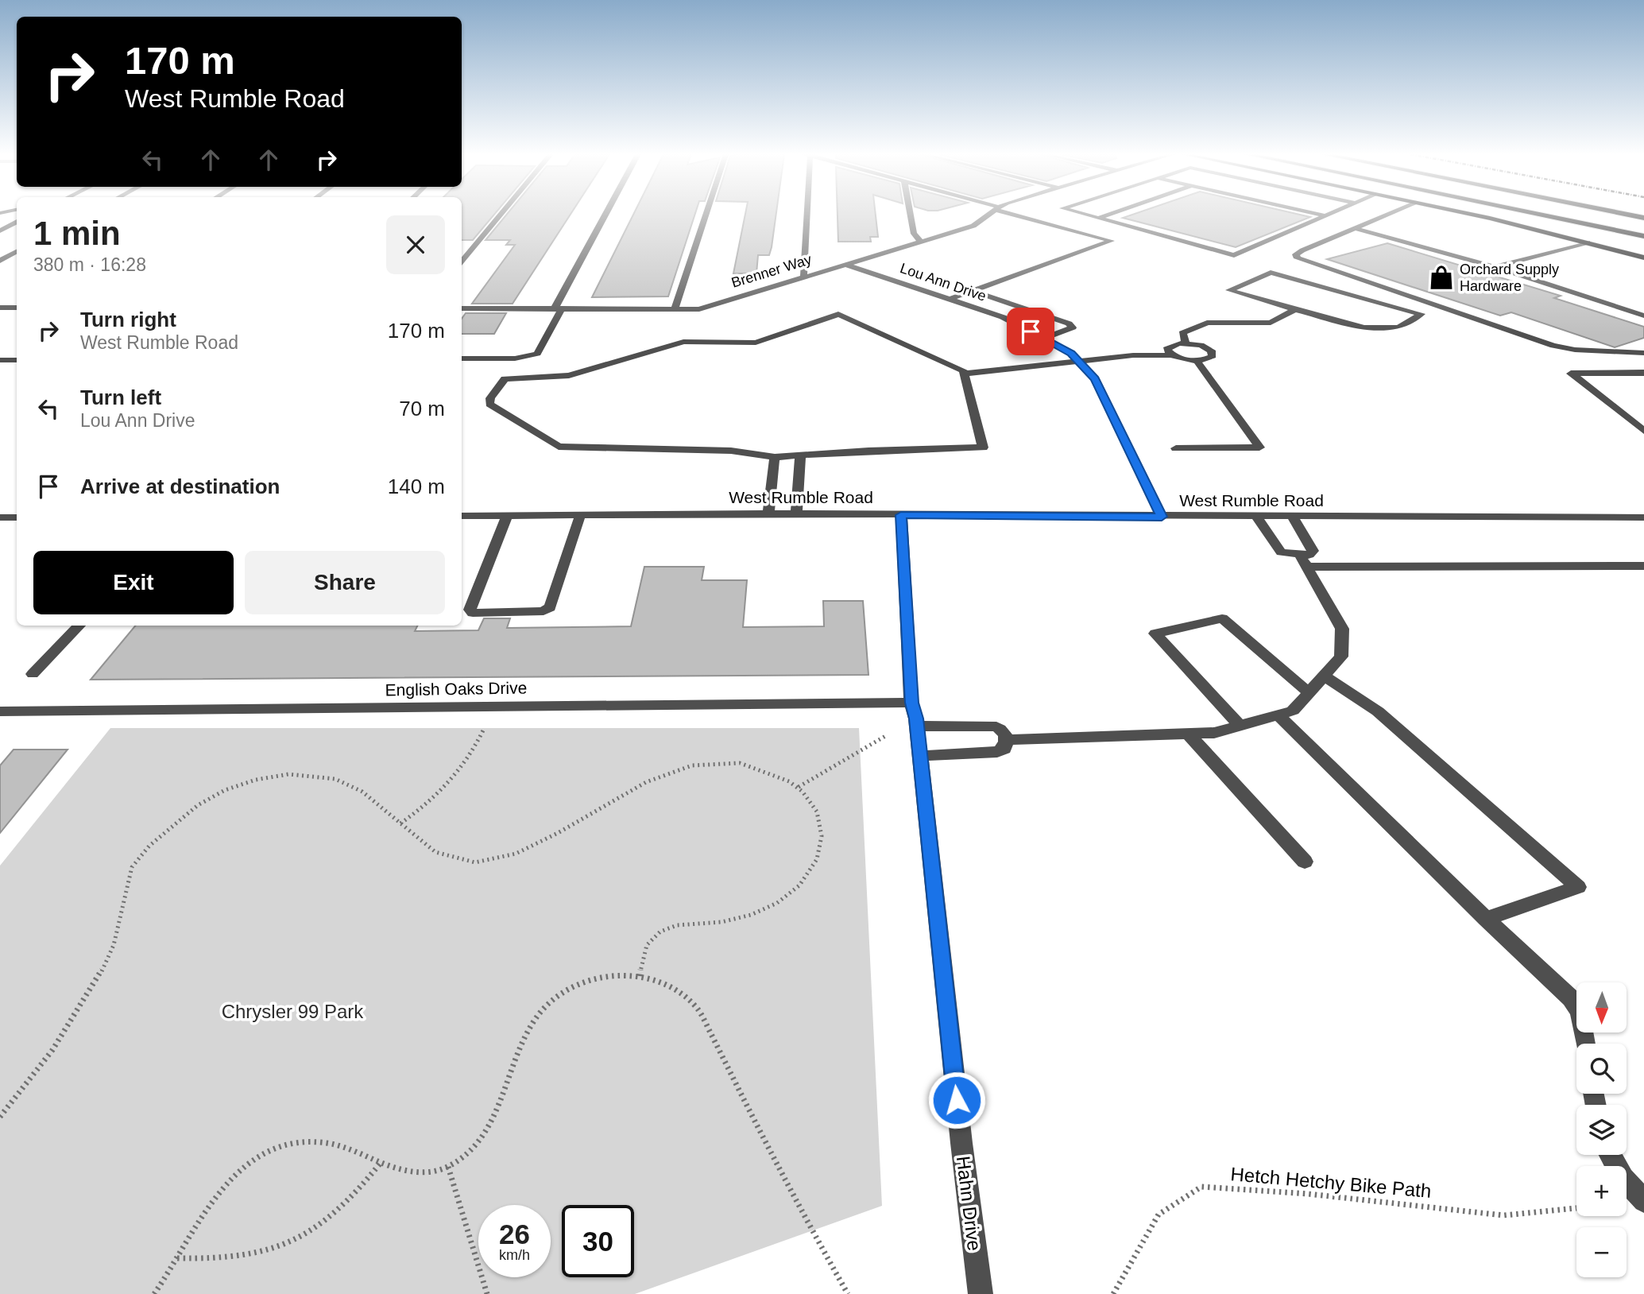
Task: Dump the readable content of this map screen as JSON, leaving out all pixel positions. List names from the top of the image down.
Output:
{
  "streets": {
    "street": [
      "Brenner Way",
      "Lou Ann Drive",
      "West Rumble Road",
      "English Oaks Drive",
      "Hahn Drive"
    ],
    "path": ["Hetch Hetchy Bike Path"]
  },
  "crossings": [
    ["Brenner Way", "Lou Ann Drive"],
    ["Lou Ann Drive", "West Rumble Road"],
    ["West Rumble Road", "Hahn Drive"],
    ["English Oaks Drive", "Hahn Drive"]
  ],
  "parks": ["Chrysler 99 Park"],
  "places": {
    "shop": ["Orchard Supply Hardware"]
  },
  "north": "bottom",
  "page": {
    "turn": ["170 m", "West Rumble Road"],
    "heading": ["1 min", "380 m · 16:28"],
    "list": [
      {
        "name": "Turn right",
        "note": "West Rumble Road",
        "value": "170 m"
      },
      {
        "name": "Turn left",
        "note": "Lou Ann Drive",
        "value": "70 m"
      },
      {
        "name": "Arrive at destination",
        "value": "140 m"
      }
    ],
    "buttons": ["Exit", "Share"],
    "map_buttons": ["+", "−"],
    "speed": "26 km/h",
    "limit": "30"
  }
}
